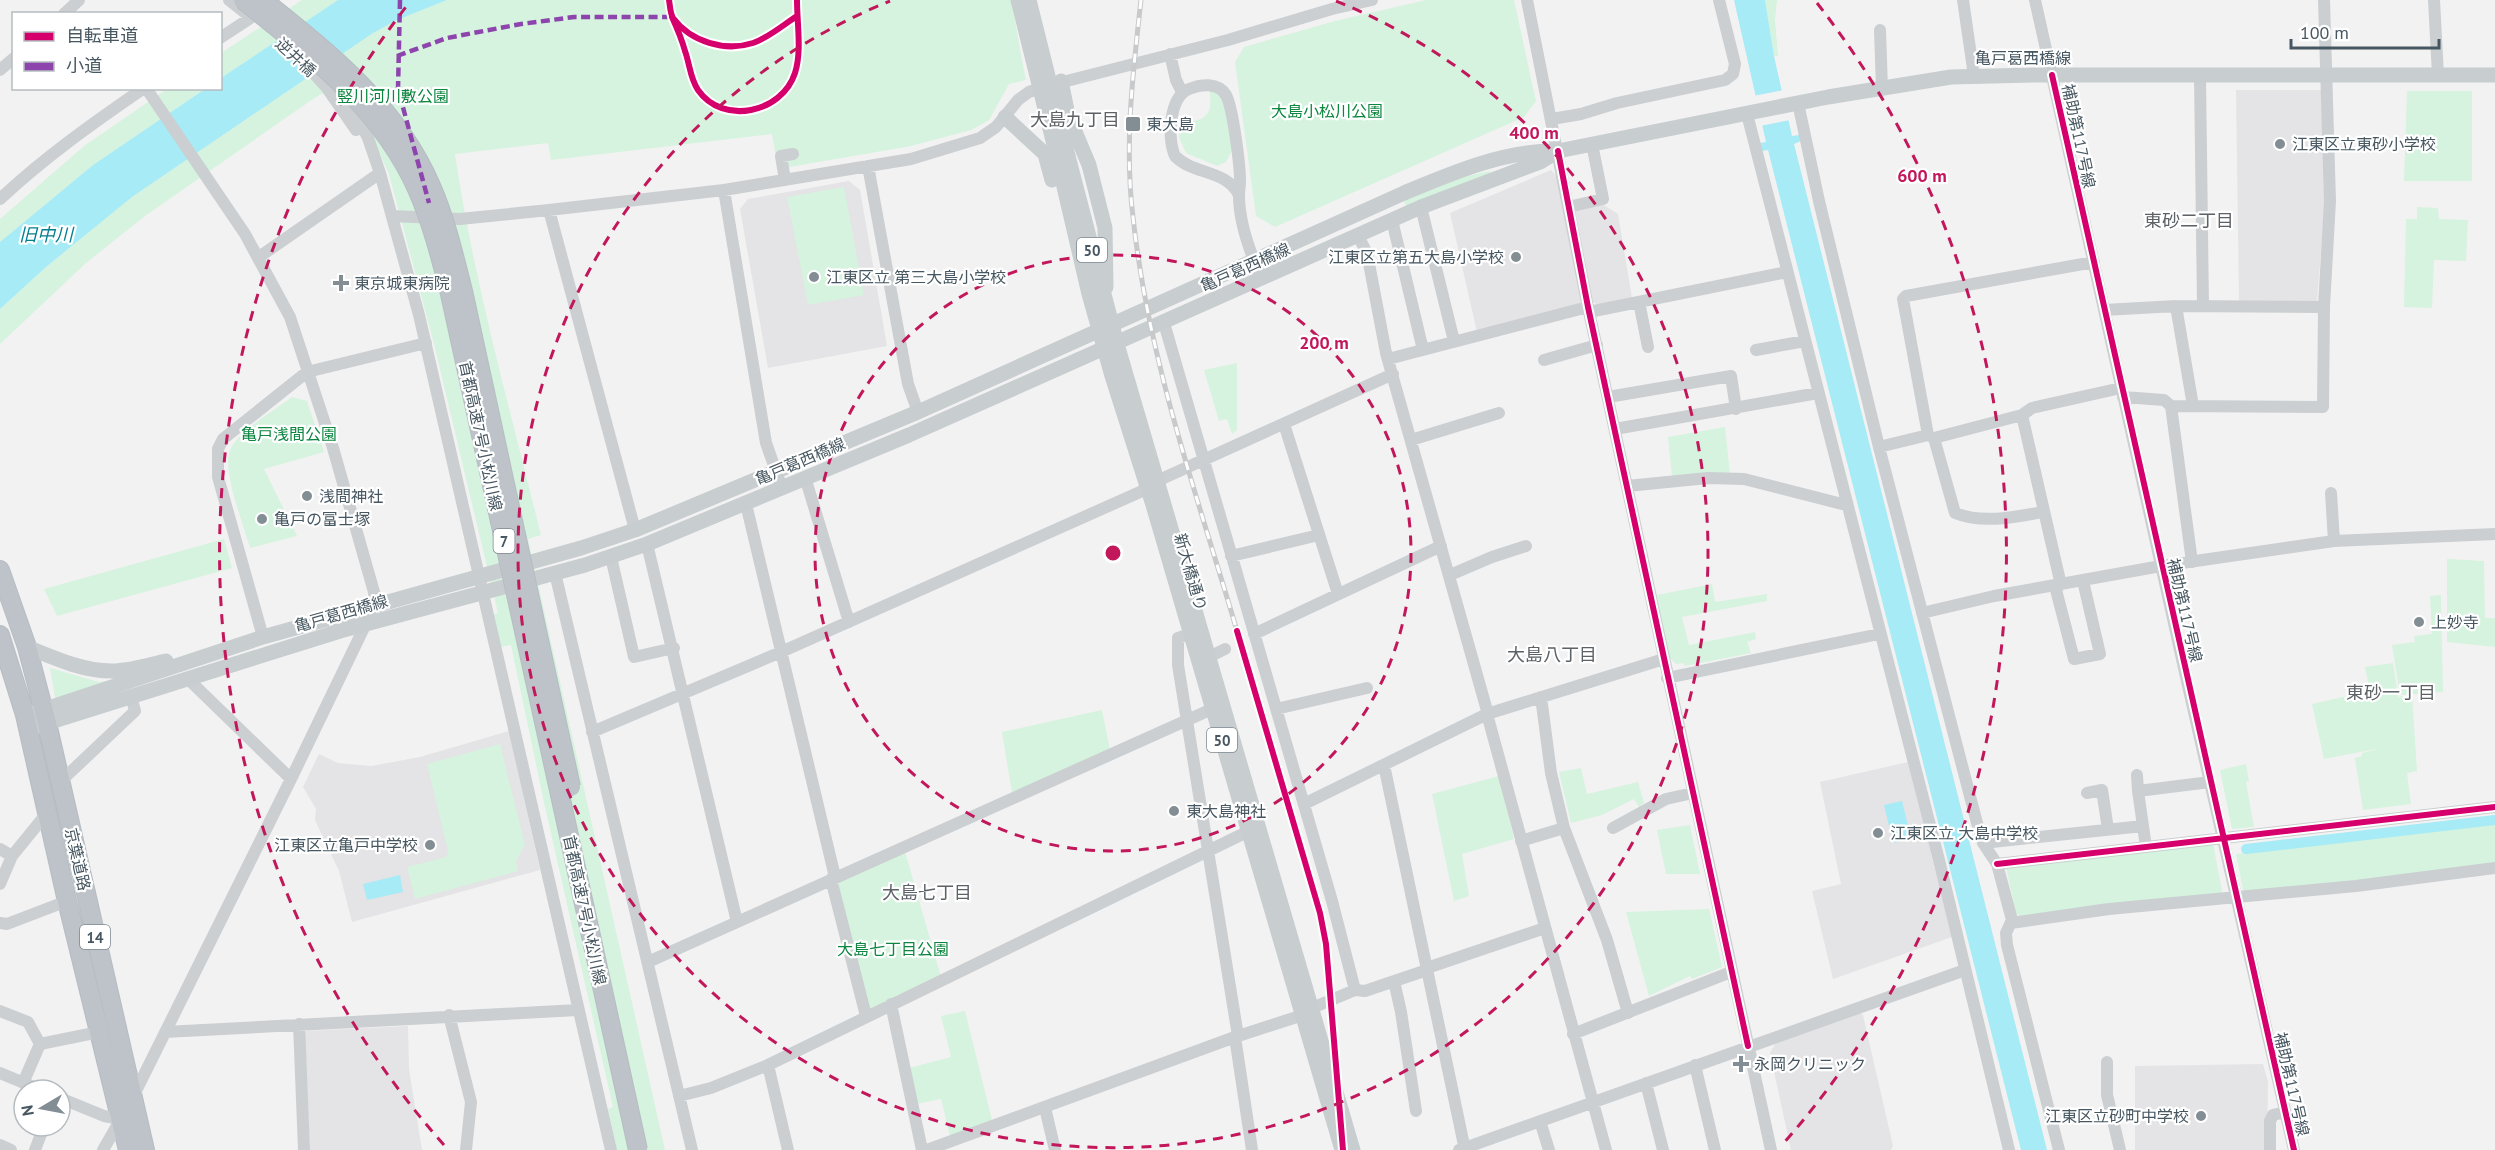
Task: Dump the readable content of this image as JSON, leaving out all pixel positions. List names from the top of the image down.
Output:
{
  "streets": {
    "highway": [
      "首都高速7号小松川線",
      "7",
      "京葉道路",
      "14"
    ],
    "main road": ["亀戸葛西橋線", "50", "新大橋通り"],
    "street": ["逆井橋", "補助第117号線"]
  },
  "crossings": [
    ["亀戸葛西橋線", "補助第117号線"],
    ["亀戸葛西橋線", "新大橋通り"],
    ["亀戸葛西橋線", "京葉道路"]
  ],
  "districts": [
    "大島九丁目",
    "東砂二丁目",
    "大島八丁目",
    "東砂一丁目",
    "大島七丁目"
  ],
  "water": ["旧中川"],
  "parks": [
    "竪川河川敷公園",
    "大島小松川公園",
    "亀戸浅間公園",
    "大島七丁目公園"
  ],
  "places": {
    "transit": ["東大島"],
    "other": [
      "江東区立東砂小学校",
      "江東区立第五大島小学校",
      "江東区立 第三大島小学校",
      "浅間神社",
      "亀戸の富士塚",
      "上妙寺",
      "東大島神社",
      "江東区立 大島中学校",
      "江東区立亀戸中学校",
      "江東区立砂町中学校"
    ],
    "health": ["東京城東病院", "永岡クリニック"]
  },
  "legend": ["自転車道", "小道"],
  "scale_bar": "100 m",
  "north": "left",
  "rings": ["400 m", "600 m", "200 m"]
}
